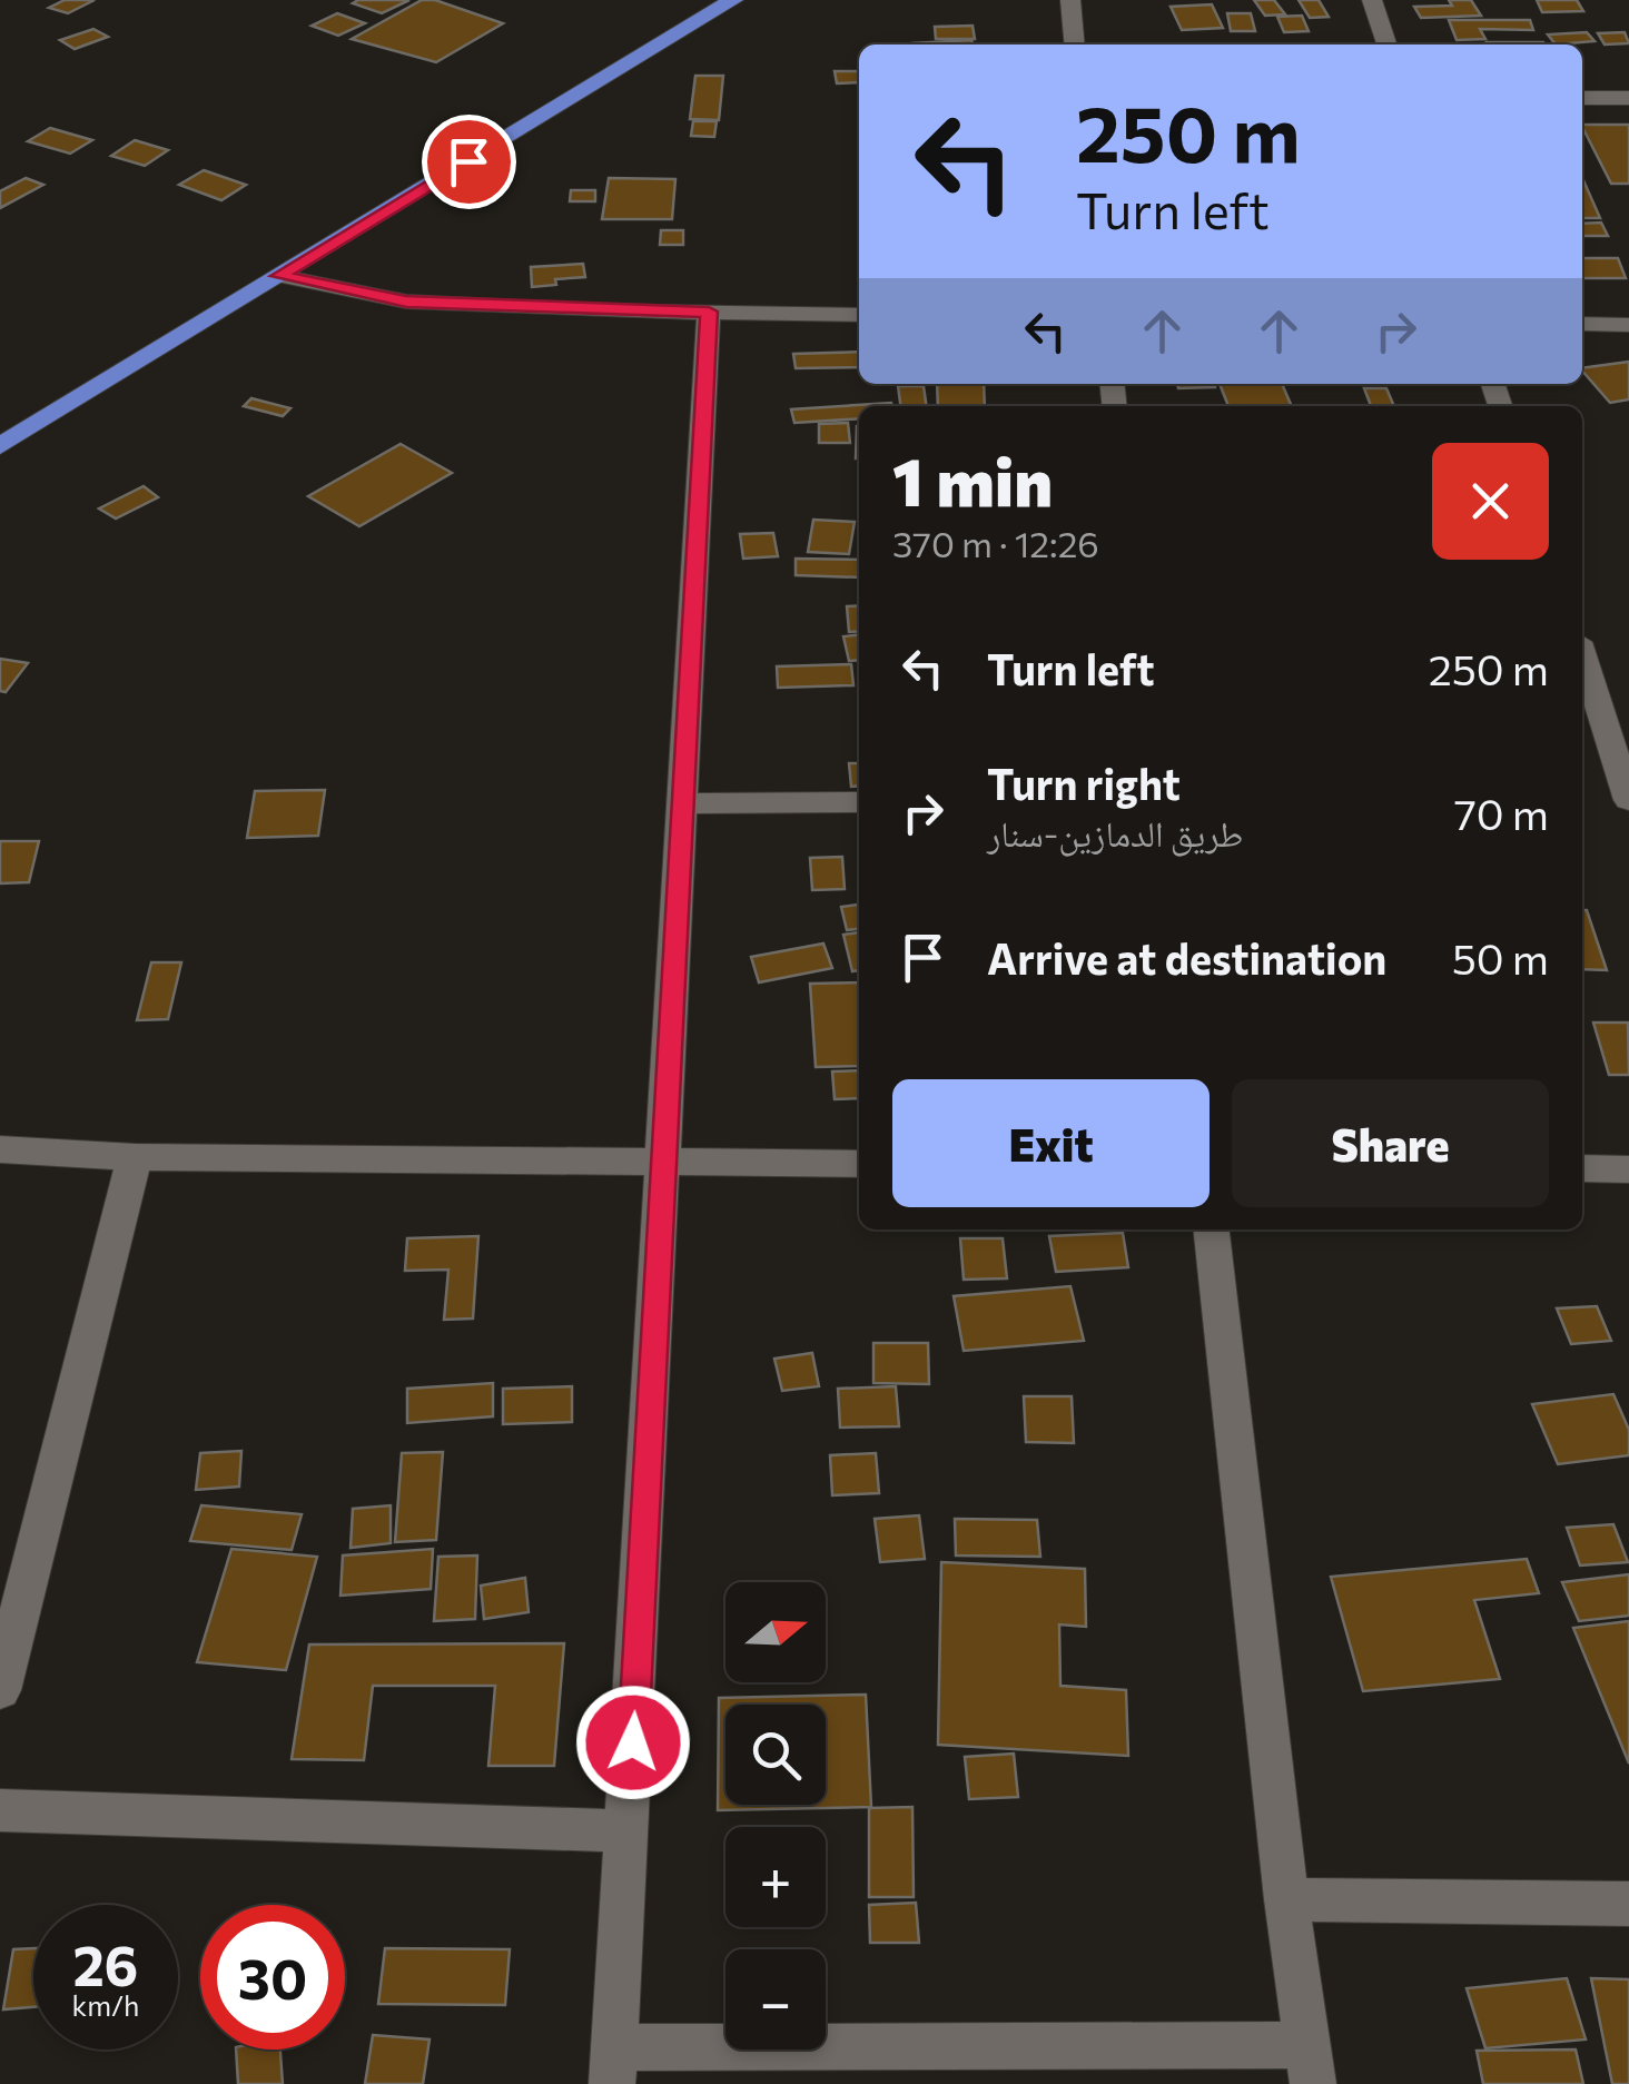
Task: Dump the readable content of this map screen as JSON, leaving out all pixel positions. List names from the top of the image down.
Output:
{
  "north": "right",
  "page": {
    "turn": ["250 m", "Turn left"],
    "heading": ["1 min", "370 m · 12:26"],
    "list": [
      {
        "name": "Turn left",
        "value": "250 m"
      },
      {
        "name": "Turn right",
        "note": "طريق الدمازين-سنار",
        "value": "70 m"
      },
      {
        "name": "Arrive at destination",
        "value": "50 m"
      }
    ],
    "buttons": ["Exit", "Share"],
    "map_buttons": ["+", "−"],
    "speed": "26 km/h",
    "limit": "30"
  }
}
